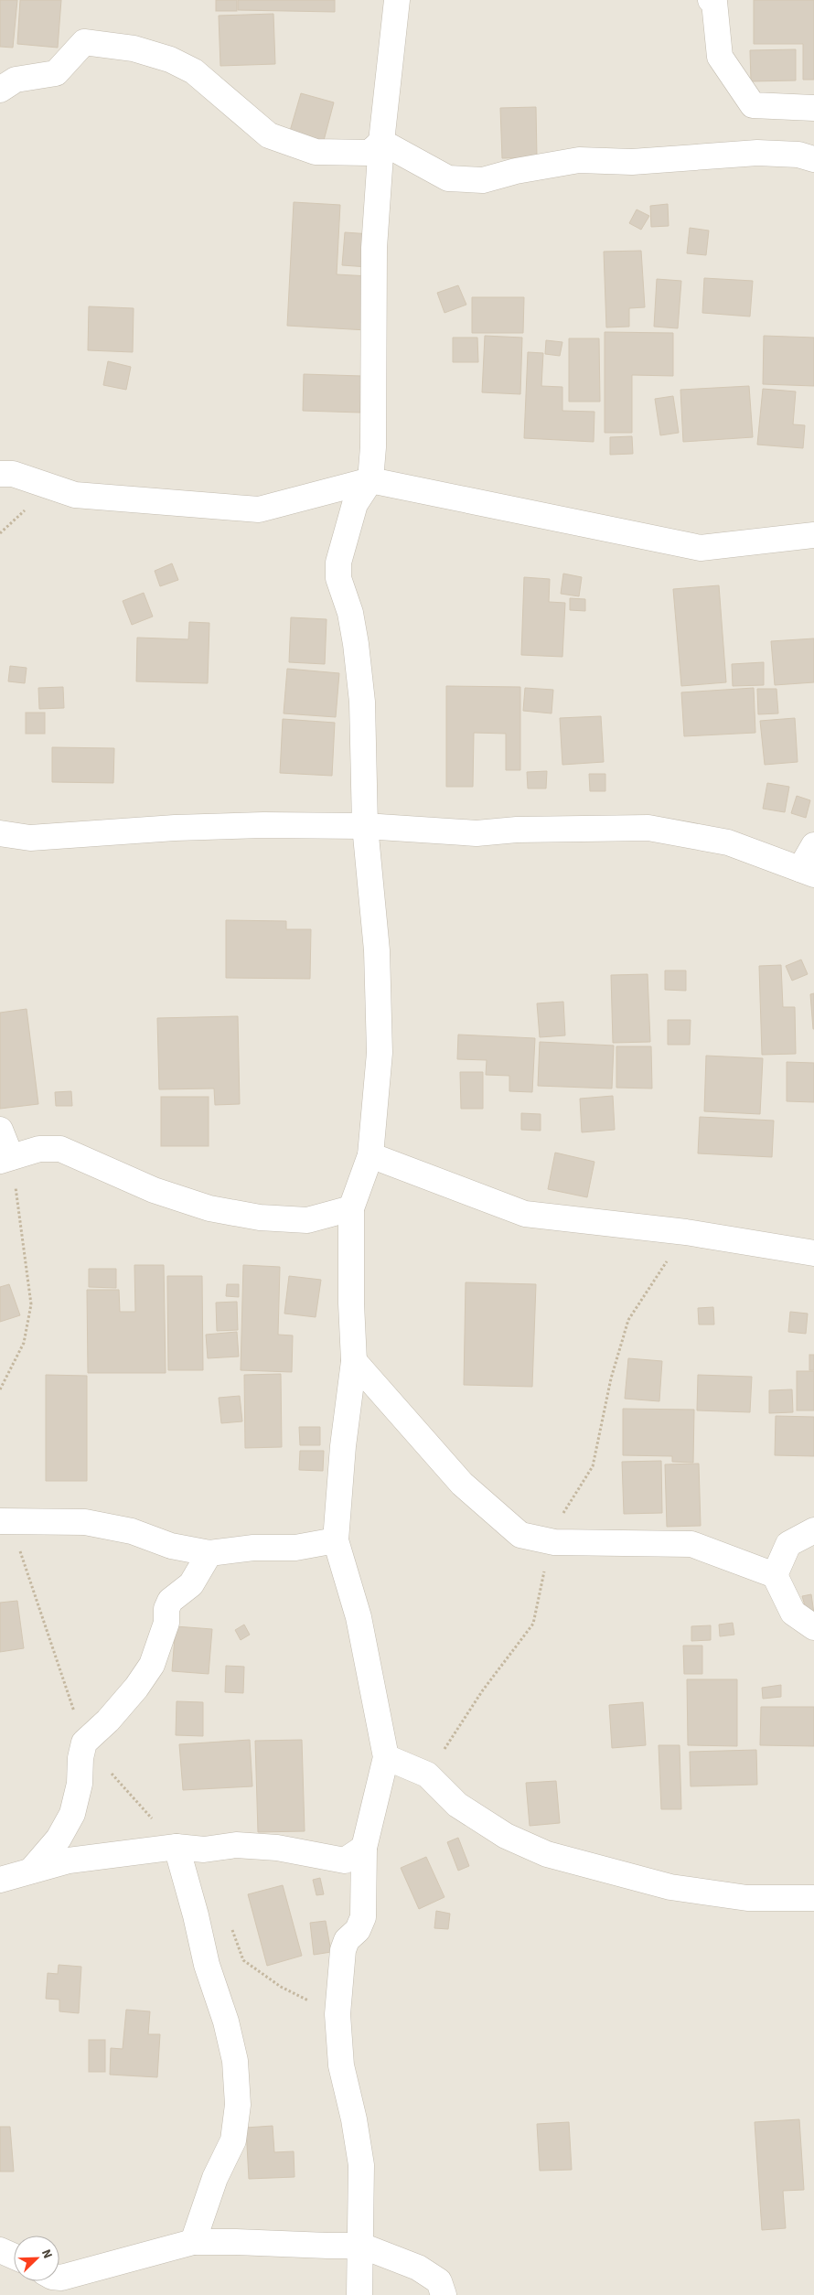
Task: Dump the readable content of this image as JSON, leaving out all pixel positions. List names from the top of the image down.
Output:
{
  "north": "top right"
}
